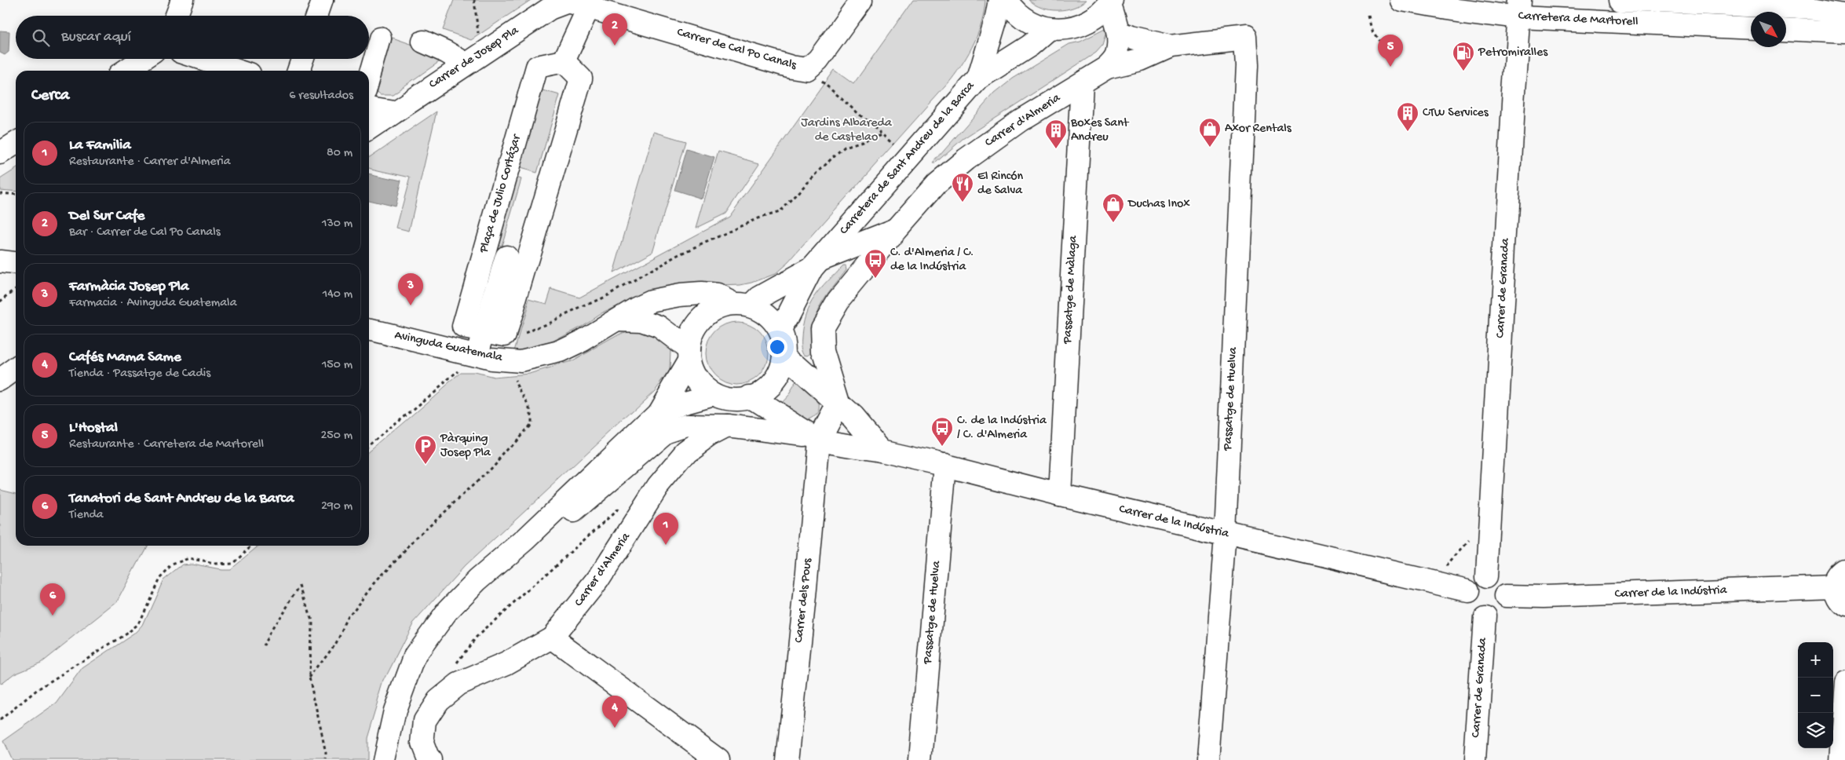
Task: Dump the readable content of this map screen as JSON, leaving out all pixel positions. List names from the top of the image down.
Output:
{
  "streets": {
    "street": [
      "Carretera de Martorell",
      "Carrer de Cal Po Canals",
      "Carrer de Josep Pla",
      "Carrer d'Almeria",
      "Carretera de Sant Andreu de la Barca",
      "Plaça de Julio Cortázar",
      "Carrer de Granada",
      "Passatge de Màlaga",
      "Avinguda Guatemala",
      "Passatge de Huelva",
      "Carrer de la Indústria",
      "Carrer dels Pous"
    ]
  },
  "crossings": [
    ["Carretera de Martorell", "Carrer de Granada"],
    ["Carrer de Cal Po Canals", "Carrer de Josep Pla"],
    ["Carrer d'Almeria", "Carretera de Sant Andreu de la Barca"],
    ["Carrer d'Almeria", "Passatge de Màlaga"],
    ["Carretera de Sant Andreu de la Barca", "Avinguda Guatemala"],
    ["Carretera de Sant Andreu de la Barca", "Carrer de la Indústria"],
    ["Carrer de Granada", "Carrer de la Indústria"],
    ["Passatge de Màlaga", "Carrer de la Indústria"],
    ["Avinguda Guatemala", "Carrer de la Indústria"],
    ["Passatge de Huelva", "Carrer de la Indústria"],
    ["Carrer de la Indústria", "Carrer dels Pous"]
  ],
  "parks": ["Jardins Albareda de Castelao"],
  "places": {
    "fuel station": ["Petromiralles"],
    "building": ["CTW Services", "Boxes Sant Andreu"],
    "shop": ["Axor Rentals", "Duchas Inox"],
    "restaurant": ["El Rincón de Salva"],
    "bus stop": ["C. d'Almeria / C. de la Indústria", "C. de la Indústria / C. d'Almeria"],
    "parking": ["Pàrquing Josep Pla"]
  },
  "north": "bottom right",
  "page": {
    "pins": [
      "2",
      "5",
      "3",
      "1",
      "6",
      "4"
    ],
    "search": "Buscar aquí",
    "heading": ["Cerca", "6 resultados"],
    "list": [
      {
        "mark": "1",
        "name": "La Familia",
        "note": "Restaurante · Carrer d'Almeria",
        "value": "80 m"
      },
      {
        "mark": "2",
        "name": "Del Sur Cafe",
        "note": "Bar · Carrer de Cal Po Canals",
        "value": "130 m"
      },
      {
        "mark": "3",
        "name": "Farmàcia Josep Pla",
        "note": "Farmacia · Avinguda Guatemala",
        "value": "140 m"
      },
      {
        "mark": "4",
        "name": "Cafés Mama Same",
        "note": "Tienda · Passatge de Cadis",
        "value": "150 m"
      },
      {
        "mark": "5",
        "name": "L'Hostal",
        "note": "Restaurante · Carretera de Martorell",
        "value": "250 m"
      },
      {
        "mark": "6",
        "name": "Tanatori de Sant Andreu de la Barca",
        "note": "Tienda",
        "value": "290 m"
      }
    ],
    "map_buttons": ["+", "−"]
  }
}
